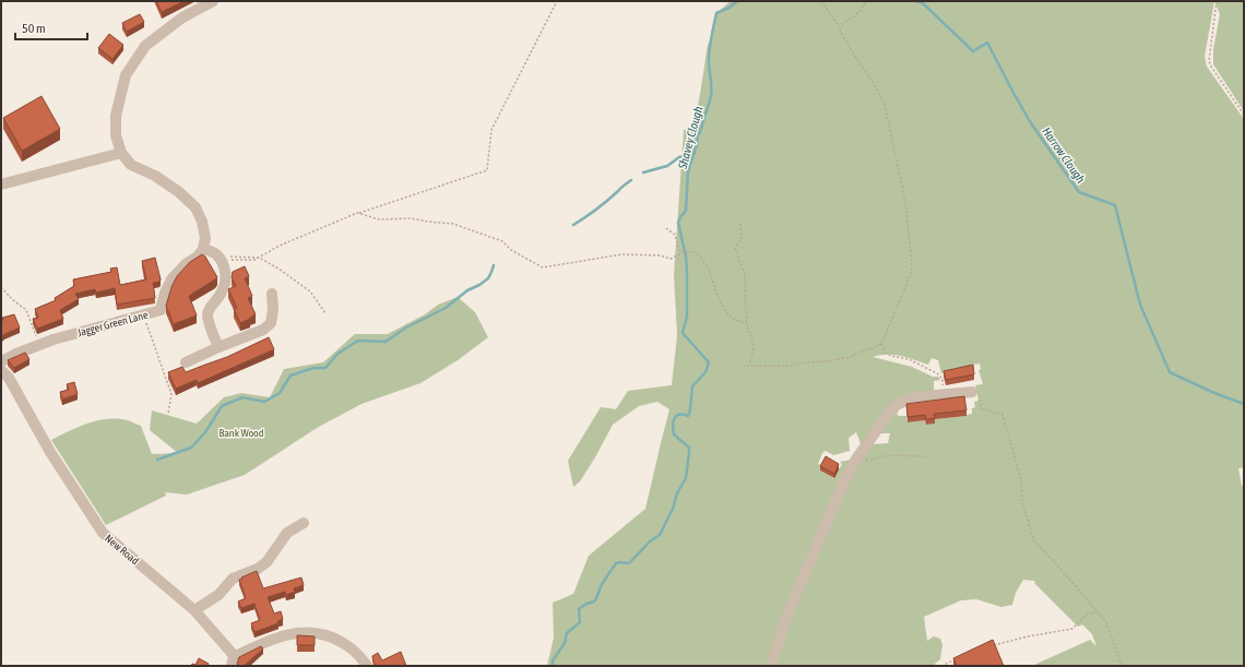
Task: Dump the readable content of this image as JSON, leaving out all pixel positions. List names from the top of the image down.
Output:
{
  "streets": {
    "street": ["Jagger Green Lane", "New Road"]
  },
  "water": ["Shavey Clough", "Harrow Clough"],
  "parks": ["Bank Wood"],
  "scale_bar": "50 m"
}
